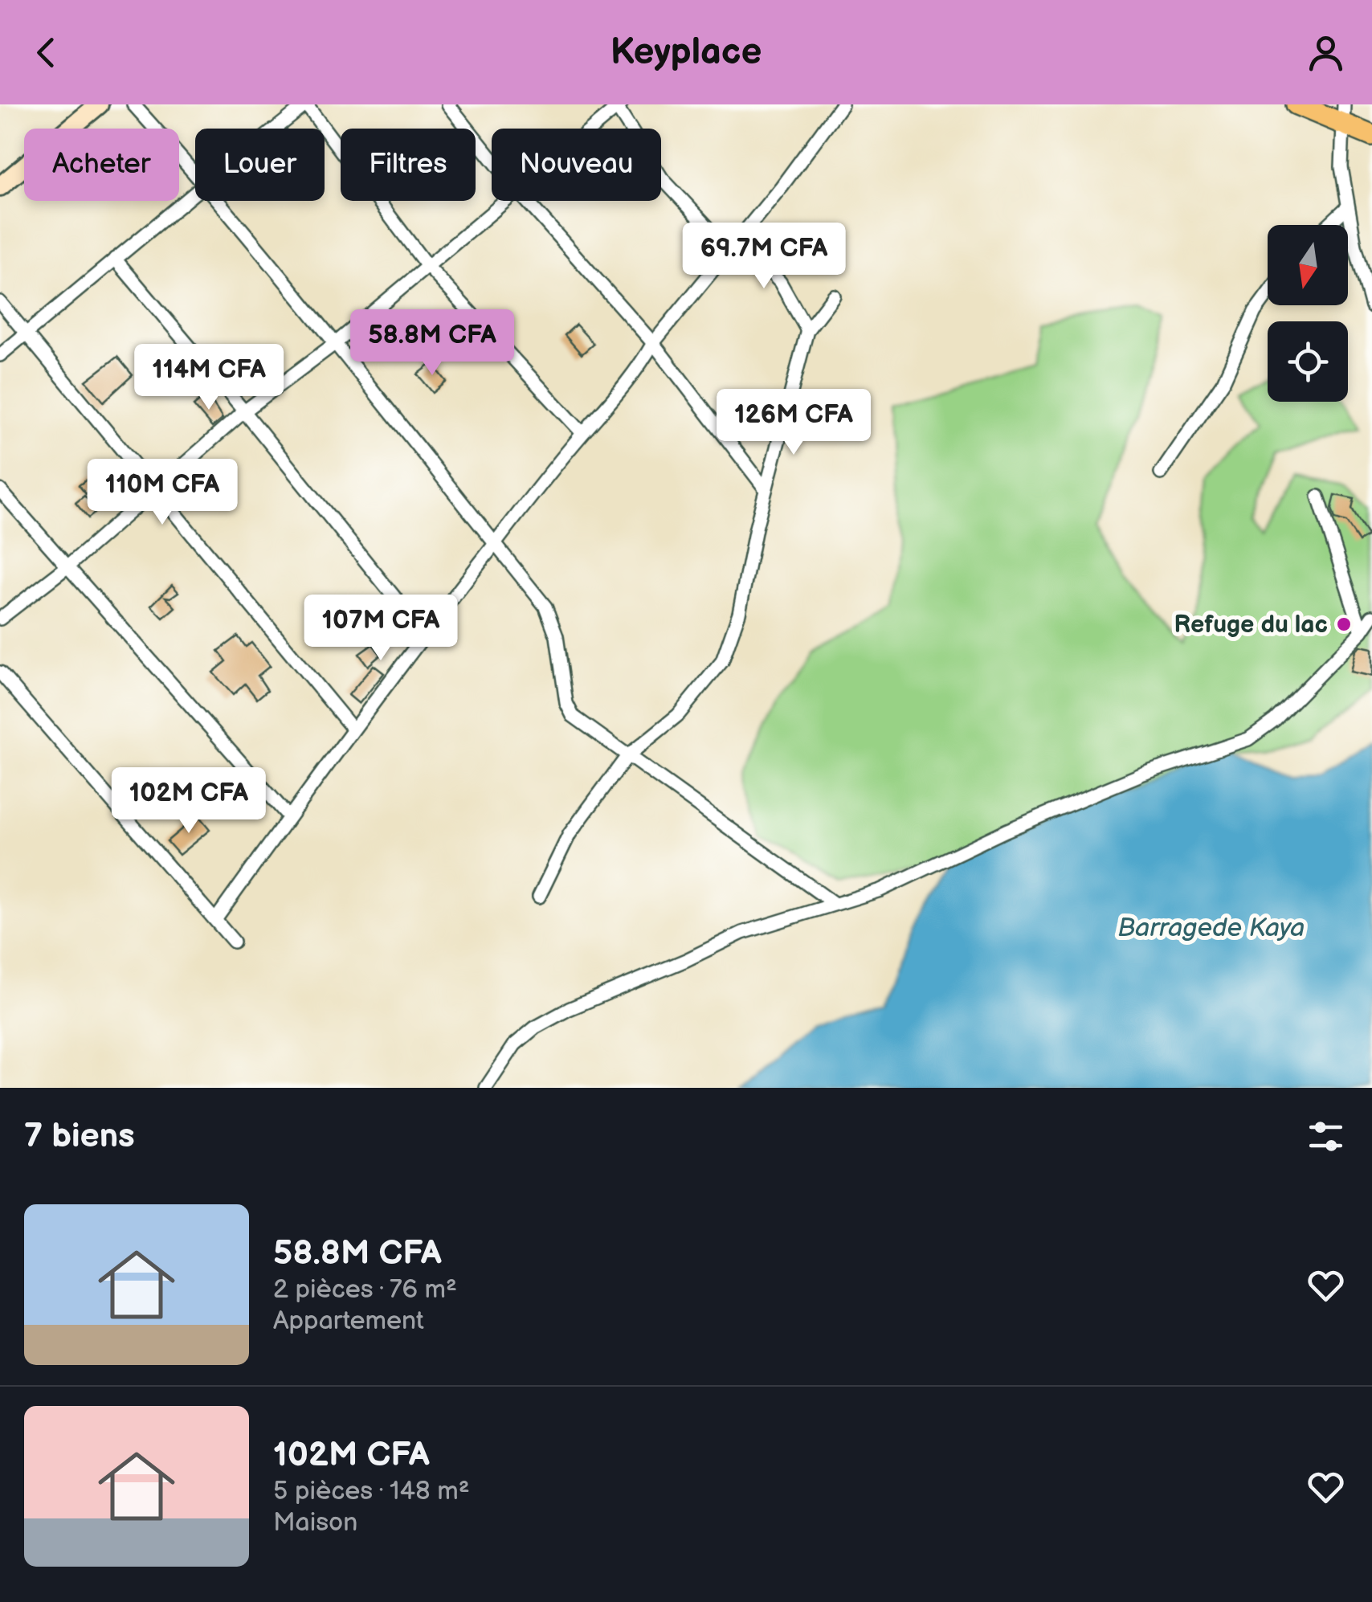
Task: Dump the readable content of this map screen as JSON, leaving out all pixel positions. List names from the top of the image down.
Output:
{
  "water": ["Barragede Kaya"],
  "places": ["Refuge du lac"],
  "north": "bottom",
  "page": {
    "header": "Keyplace",
    "chip": [
      "Acheter",
      "Louer",
      "Filtres",
      "Nouveau"
    ],
    "price": [
      "69.7M CFA",
      "58.8M CFA",
      "114M CFA",
      "126M CFA",
      "110M CFA",
      "107M CFA",
      "102M CFA"
    ],
    "heading": "7 biens",
    "list": [
      {
        "name": "58.8M CFA",
        "note": "2 pièces · 76 m² · Appartement"
      },
      {
        "name": "102M CFA",
        "note": "5 pièces · 148 m² · Maison"
      }
    ]
  }
}
